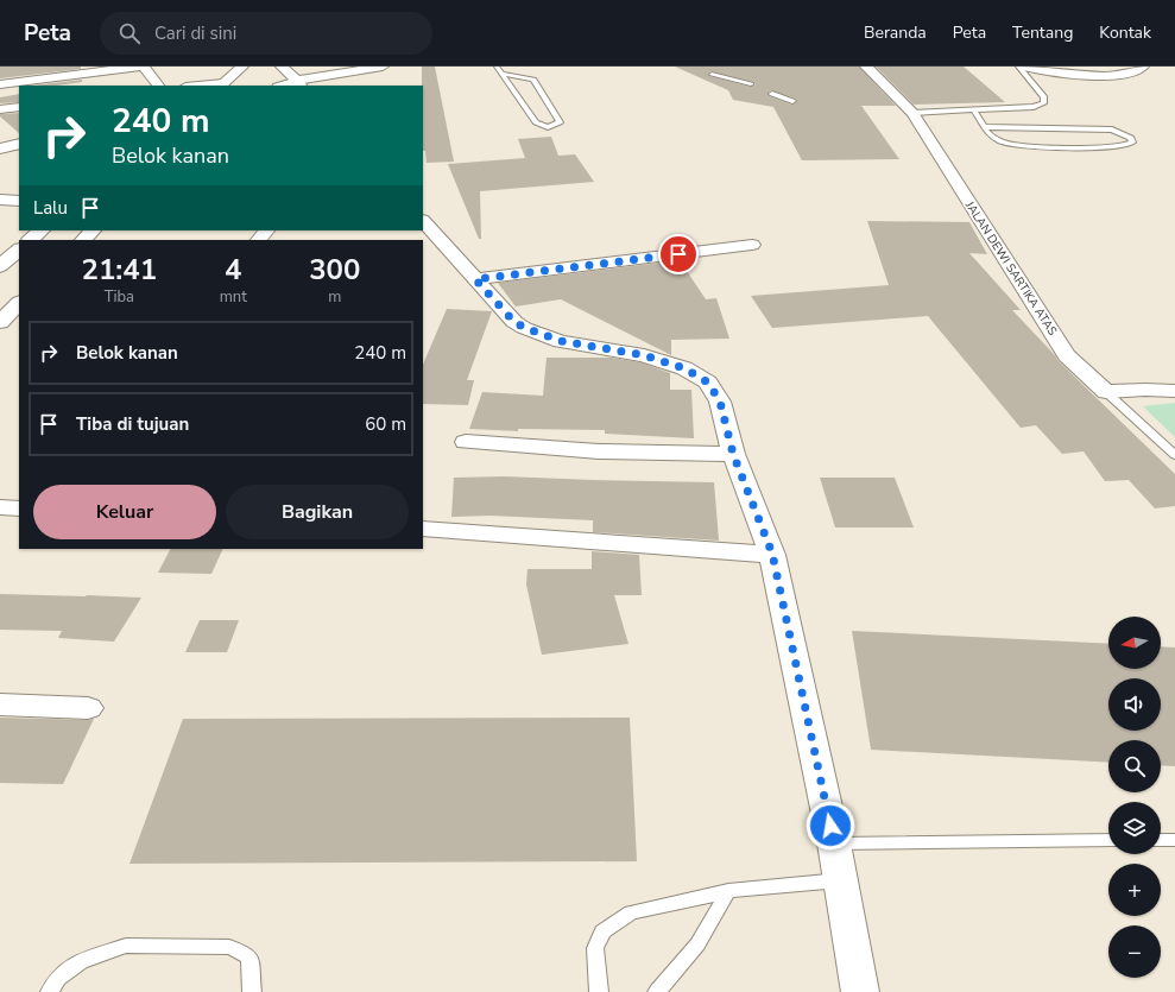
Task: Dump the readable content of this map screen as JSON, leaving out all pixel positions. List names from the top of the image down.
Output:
{
  "streets": {
    "street": ["JALAN DEWI SARTIKA ATAS"]
  },
  "north": "left",
  "page": {
    "header": "Peta",
    "search": "Cari di sini",
    "nav": [
      "Beranda",
      "Peta",
      "Tentang",
      "Kontak"
    ],
    "turn": ["240 m", "Belok kanan"],
    "then": "Lalu",
    "eta": [
      "21:41",
      "Tiba",
      "4",
      "mnt",
      "300",
      "m"
    ],
    "list": [
      {
        "name": "Belok kanan",
        "value": "240 m"
      },
      {
        "name": "Tiba di tujuan",
        "value": "60 m"
      }
    ],
    "buttons": ["Keluar", "Bagikan"],
    "map_buttons": ["+", "−"]
  }
}
